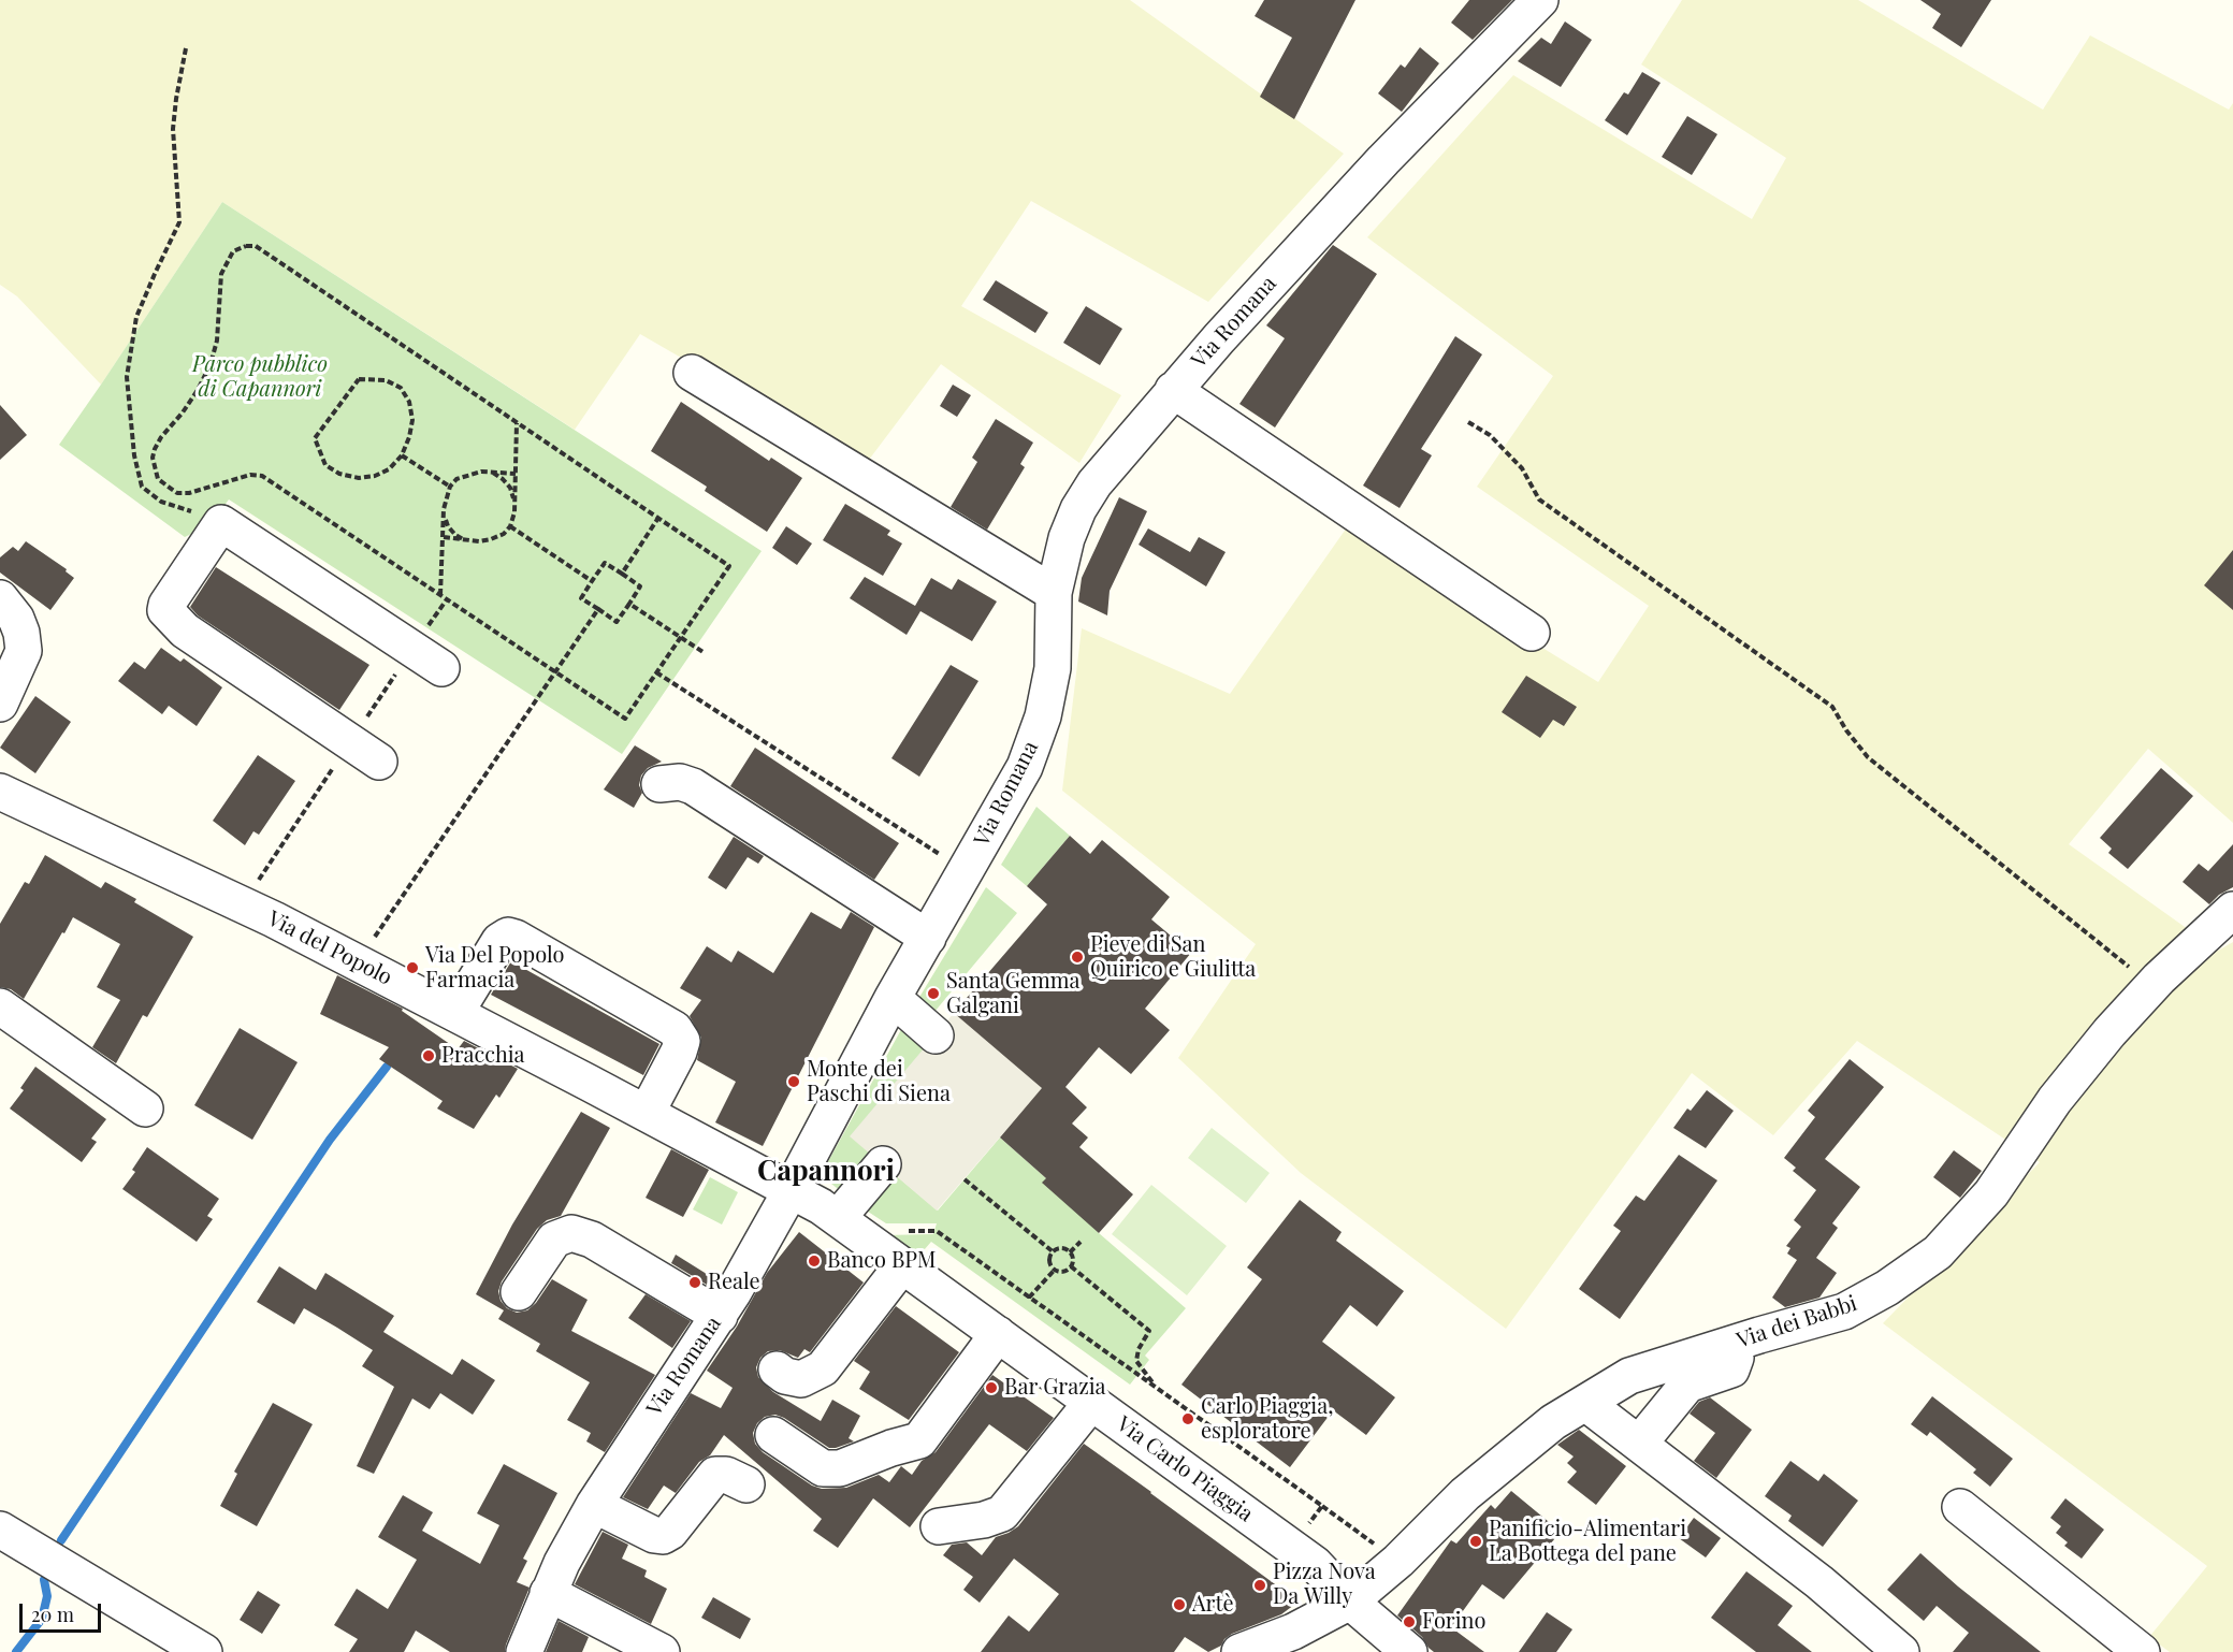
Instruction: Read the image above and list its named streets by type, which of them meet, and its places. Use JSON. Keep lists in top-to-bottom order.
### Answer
{
  "streets": {
    "street": [
      "Via Romana",
      "Via del Popolo",
      "Via dei Babbi",
      "Via Carlo Piaggia"
    ]
  },
  "crossings": [
    ["Via Romana", "Via del Popolo"],
    ["Via Romana", "Via Carlo Piaggia"],
    ["Via del Popolo", "Via Carlo Piaggia"],
    ["Via dei Babbi", "Via Carlo Piaggia"]
  ],
  "districts": ["Capannori"],
  "parks": ["Parco pubblico di Capannori"],
  "places": [
    "Pieve di San Quirico e Giulitta",
    "Via Del Popolo Farmacia",
    "Santa Gemma Galgani",
    "Pracchia",
    "Monte dei Paschi di Siena",
    "Banco BPM",
    "Reale",
    "Bar Grazia",
    "Carlo Piaggia, esploratore",
    "Panificio-Alimentari La Bottega del pane",
    "Pizza Nova Da Willy",
    "Artè",
    "Forino"
  ],
  "scale_bar": "20 m"
}
